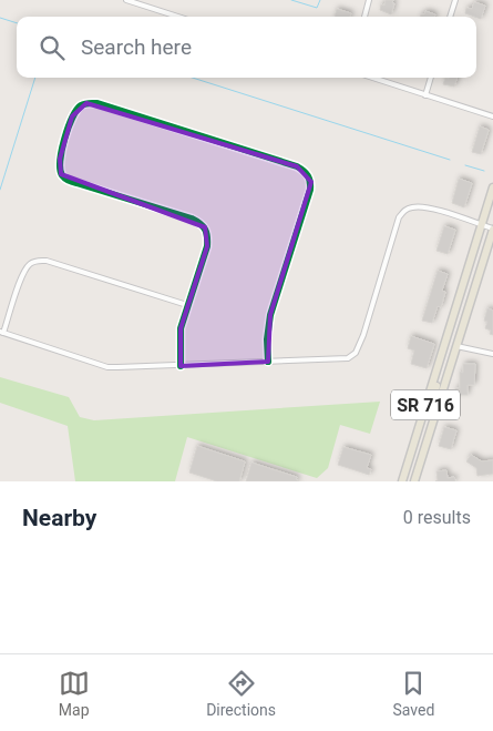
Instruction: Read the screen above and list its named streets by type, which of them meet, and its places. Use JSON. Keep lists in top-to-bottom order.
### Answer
{
  "streets": {
    "main road": ["SR 716"]
  },
  "page": {
    "search": "Search here",
    "heading": ["Nearby", "0 results"],
    "nav": ["Map", "Directions", "Saved"]
  }
}
